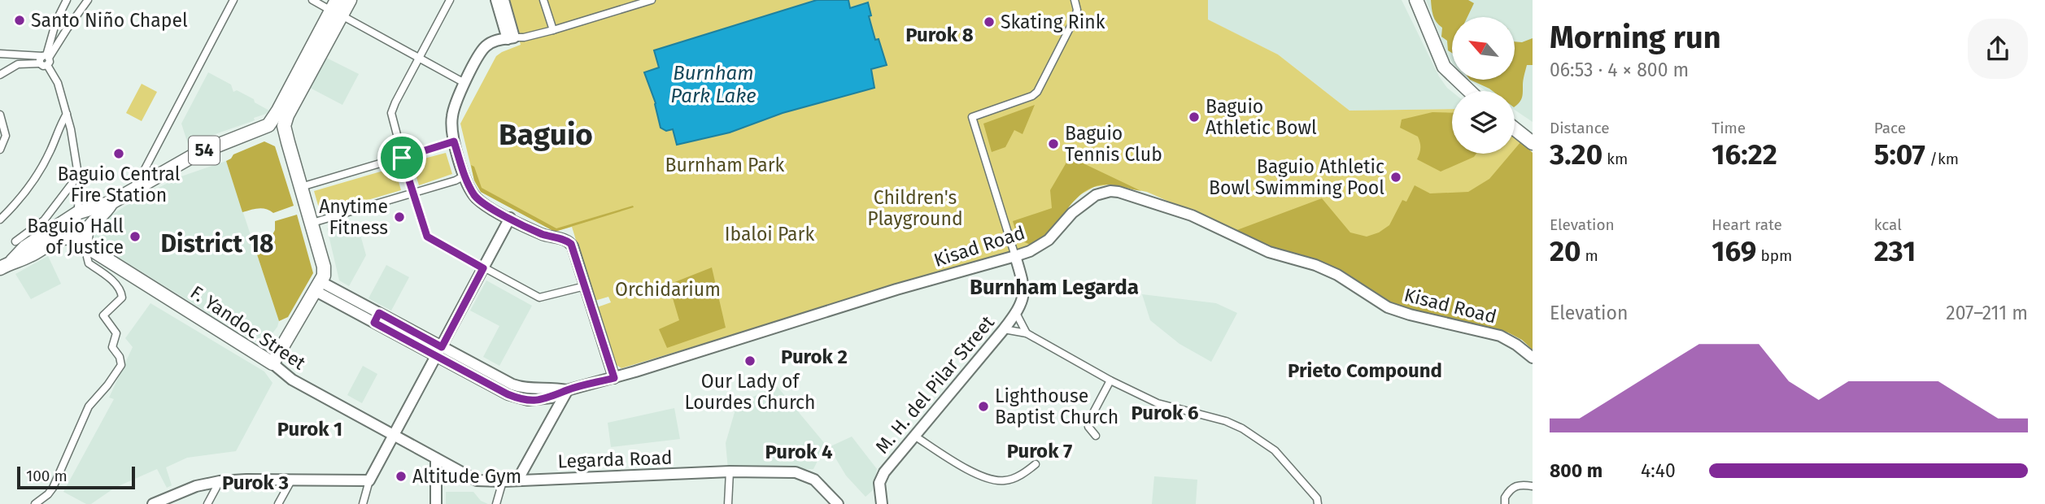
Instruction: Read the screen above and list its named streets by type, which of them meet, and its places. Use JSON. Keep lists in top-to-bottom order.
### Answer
{
  "streets": {
    "highway": ["54", "F. Yandoc Street"],
    "main road": ["Kisad Road", "M. H. del Pilar Street", "Legarda Road"]
  },
  "crossings": [
    ["Kisad Road", "M. H. del Pilar Street"],
    ["F. Yandoc Street", "Legarda Road"]
  ],
  "districts": [
    "Purok 8",
    "Baguio",
    "District 18",
    "Burnham Legarda",
    "Purok 2",
    "Prieto Compound",
    "Purok 6",
    "Purok 1",
    "Purok 7",
    "Purok 4",
    "Purok 3"
  ],
  "water": ["Burnham Park Lake"],
  "parks": [
    "Burnham Park",
    "Children's Playground",
    "Ibaloi Park",
    "Orchidarium"
  ],
  "places": [
    "Santo Niño Chapel",
    "Skating Rink",
    "Baguio Athletic Bowl",
    "Baguio Tennis Club",
    "Baguio Central Fire Station",
    "Baguio Athletic Bowl Swimming Pool",
    "Anytime Fitness",
    "Baguio Hall of Justice",
    "Our Lady of Lourdes Church",
    "Lighthouse Baptist Church",
    "Altitude Gym"
  ],
  "scale_bar": "100 m",
  "north": "top left",
  "page": {
    "heading": ["Morning run", "06:53 · 4 × 800 m"],
    "stats": [
      ["Distance", "3.20 km"],
      ["Time", "16:22"],
      ["Pace", "5:07 /km"],
      ["Elevation", "20 m"],
      ["Heart rate", "169 bpm"],
      ["kcal", "231"]
    ],
    "chart": ["Elevation", "207–211 m"],
    "list": [
      {
        "name": "800 m",
        "note": "4:40"
      }
    ],
    "scale": "100 m"
  }
}
